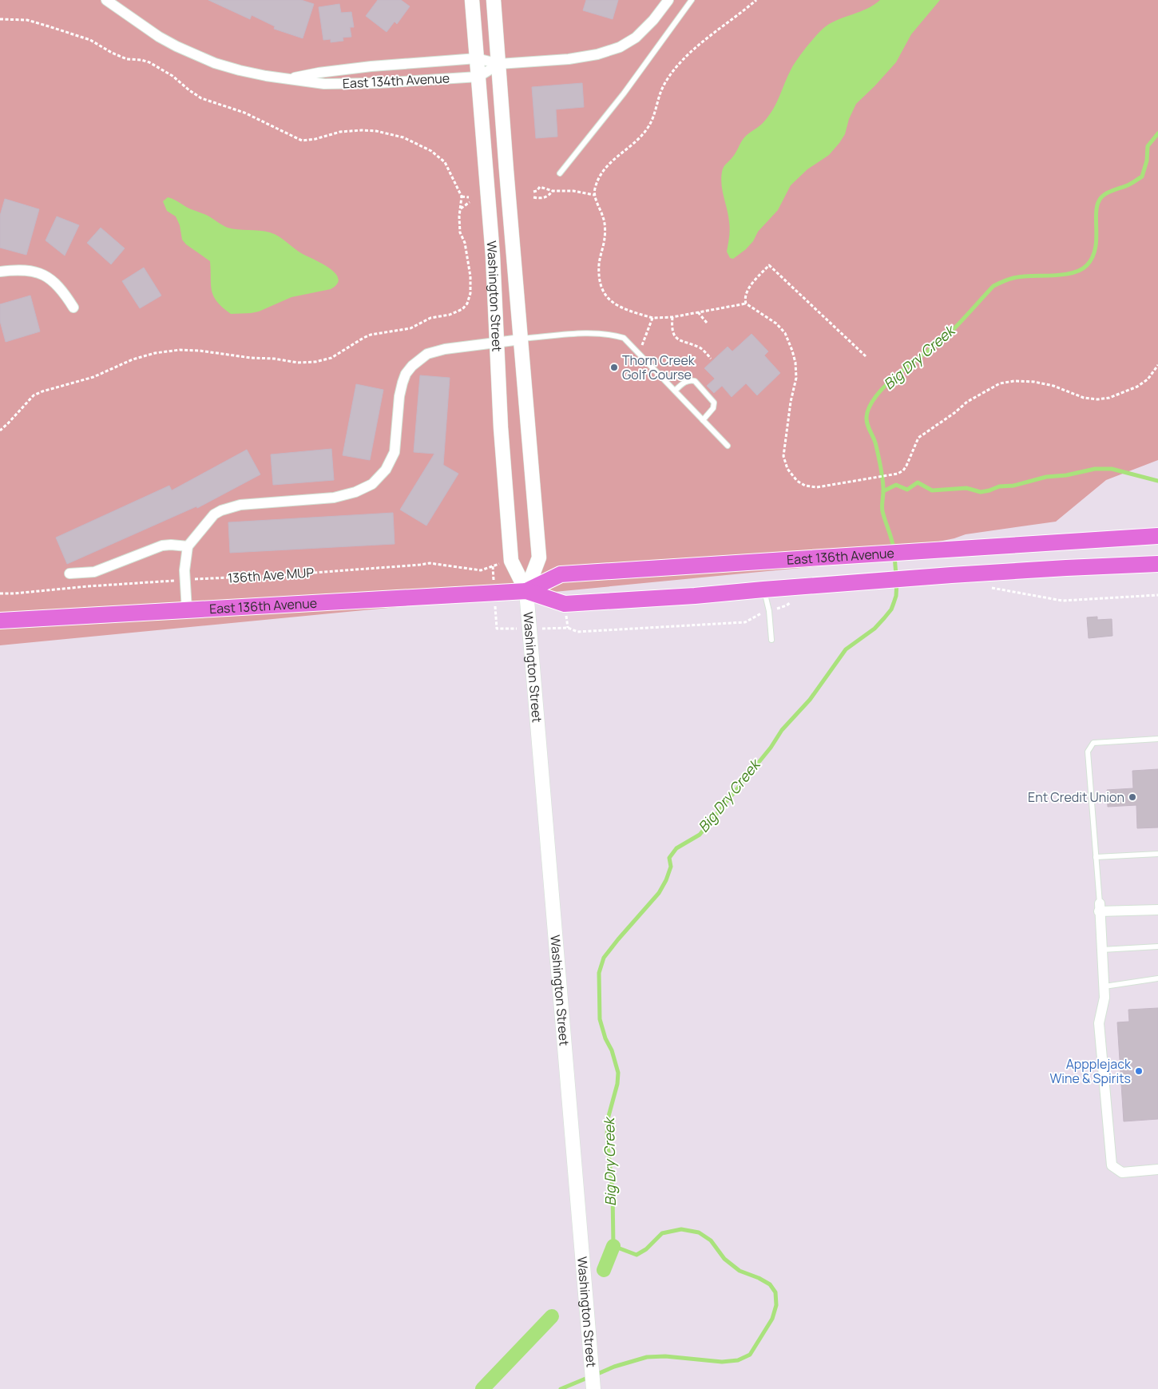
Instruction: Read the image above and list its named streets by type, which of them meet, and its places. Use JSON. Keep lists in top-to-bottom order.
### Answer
{
  "streets": {
    "main road": ["Washington Street", "East 136th Avenue"],
    "street": ["East 134th Avenue"],
    "path": ["136th Ave MUP"]
  },
  "crossings": [
    ["East 134th Avenue", "Washington Street"],
    ["Washington Street", "East 136th Avenue"],
    ["Washington Street", "136th Ave MUP"]
  ],
  "water": ["Big Dry Creek"],
  "places": ["Thorn Creek Golf Course", "Ent Credit Union", "Appplejack Wine & Spirits"]
}
